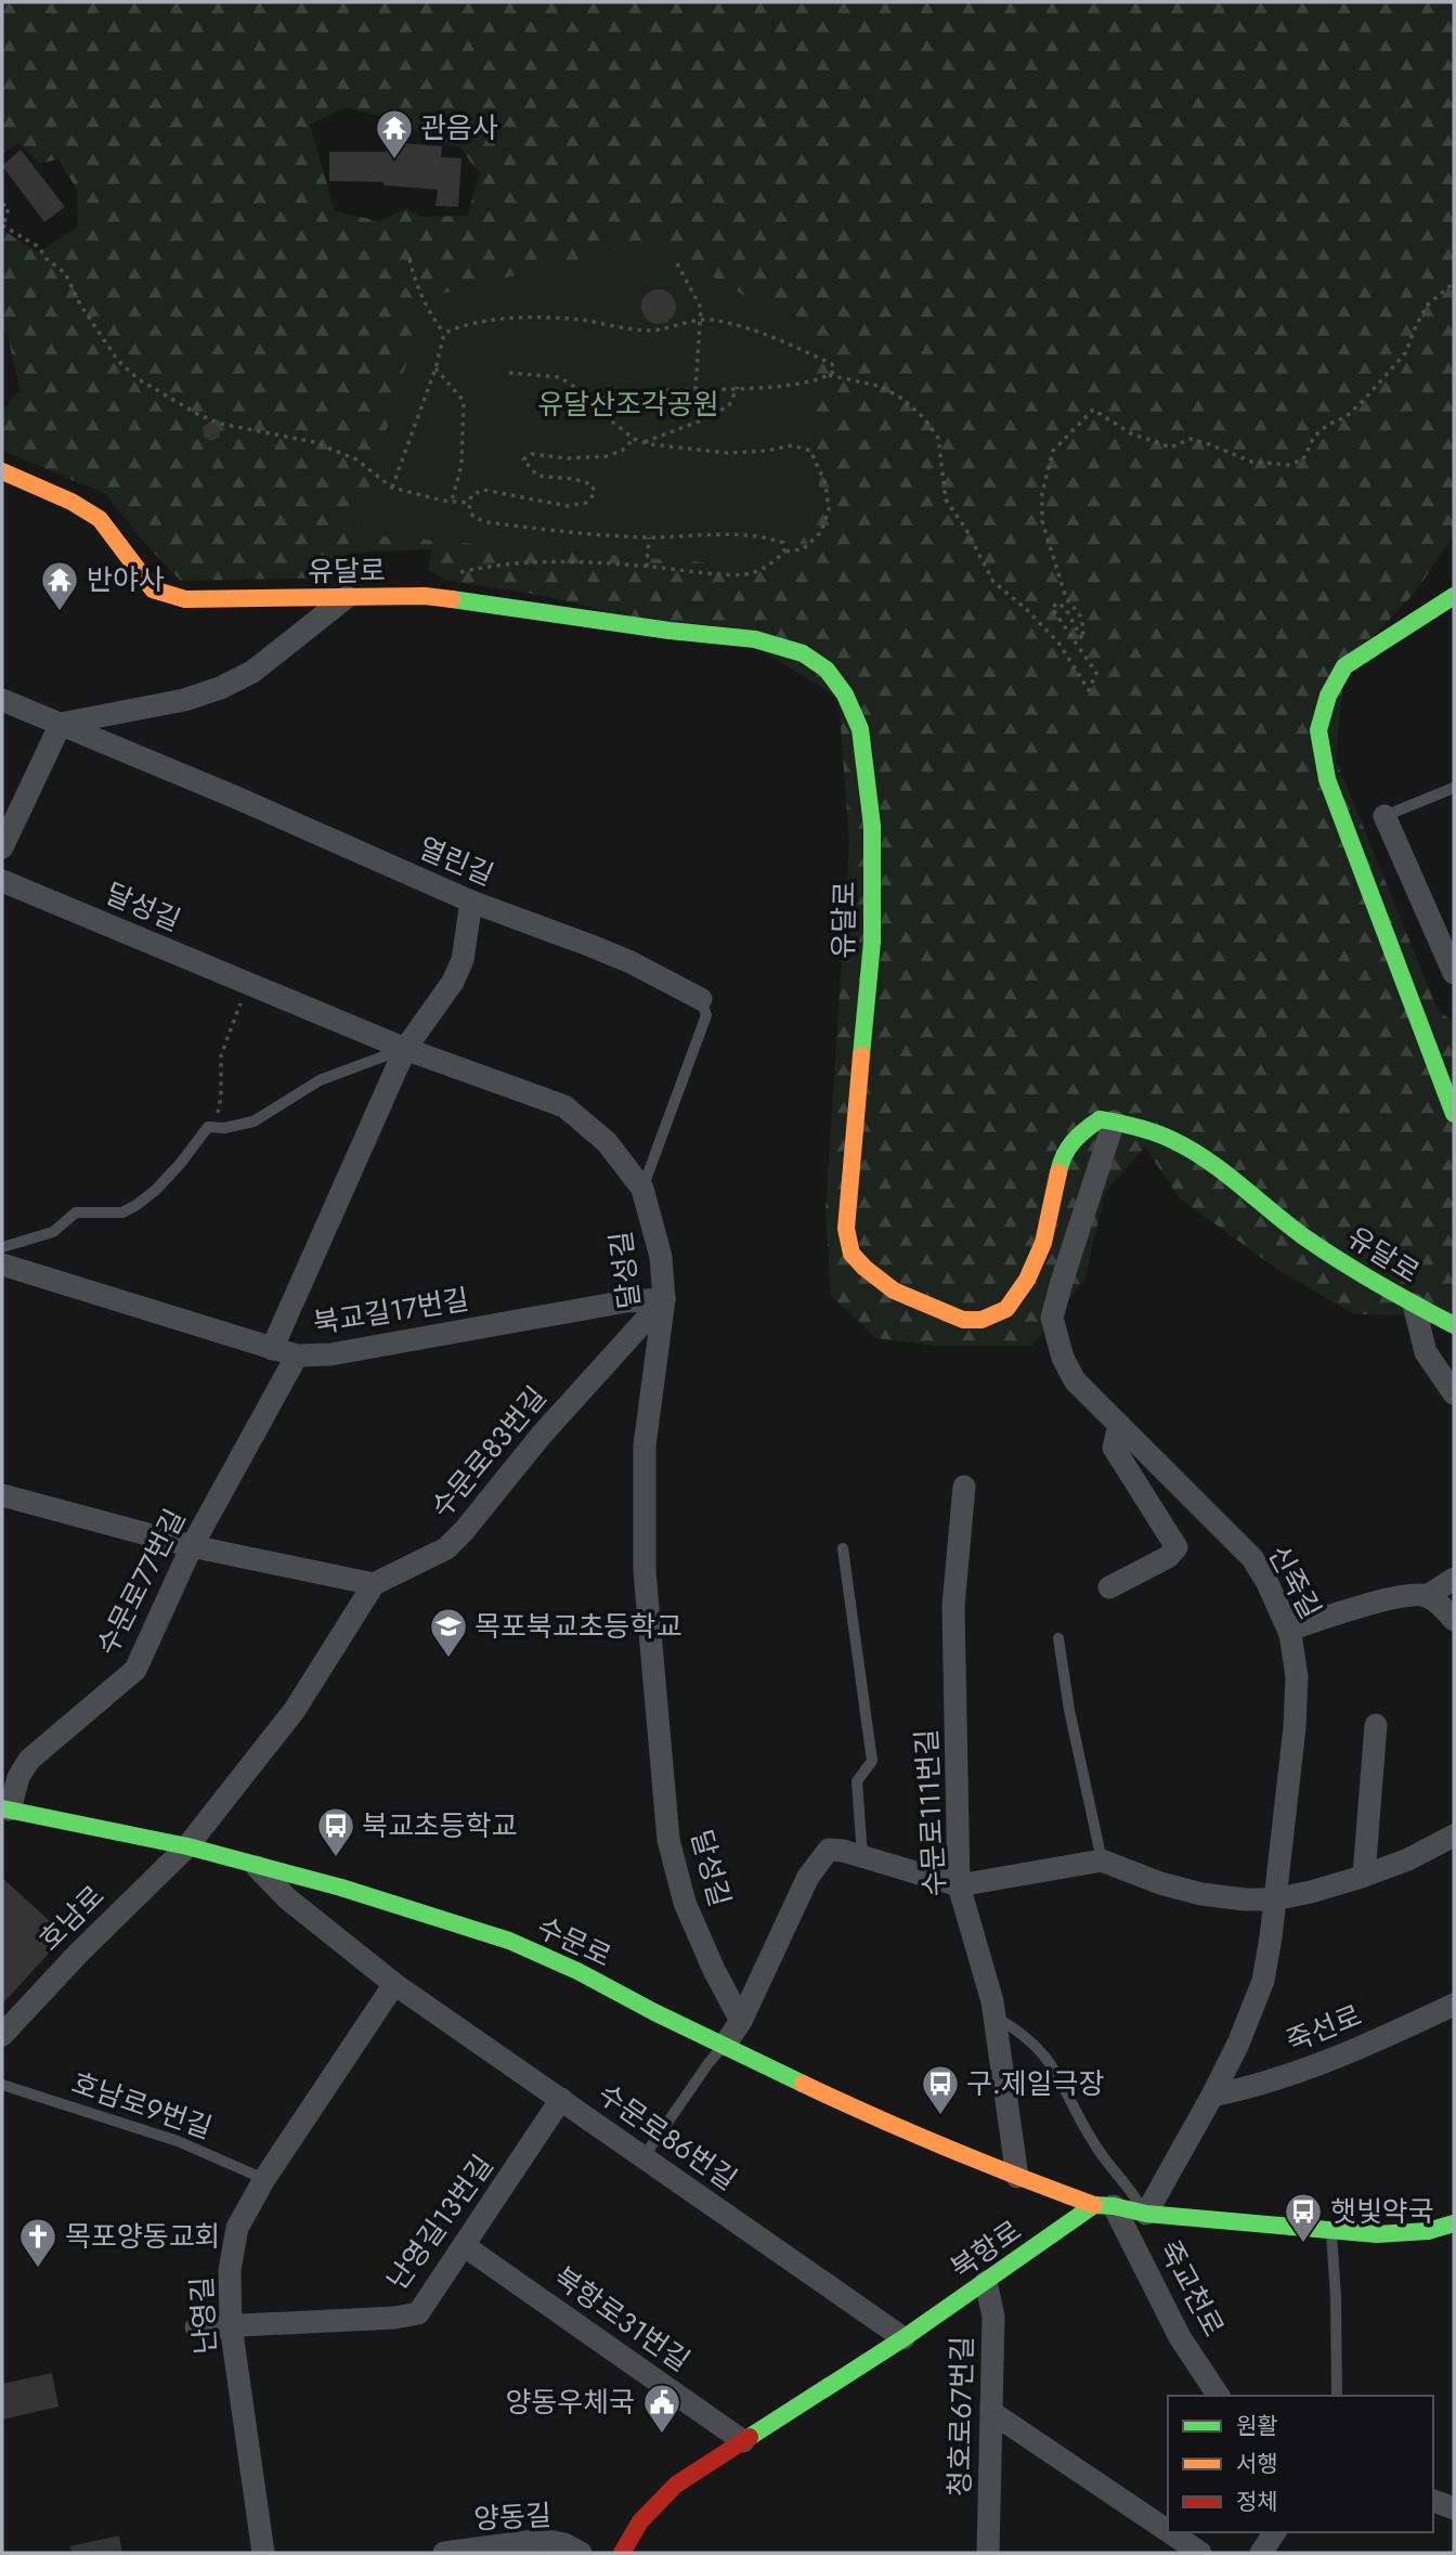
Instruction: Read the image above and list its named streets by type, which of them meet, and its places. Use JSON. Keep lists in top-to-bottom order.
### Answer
{
  "streets": {
    "street": [
      "유달로",
      "열린길",
      "달성길",
      "북교길17번길",
      "수문로83번길",
      "수문로77번길",
      "신죽길",
      "수문로111번길",
      "호남로",
      "수문로",
      "죽선로",
      "수문로86번길",
      "난영길13번길",
      "북항로",
      "죽교천로",
      "난영길",
      "북항로31번길",
      "청호로67번길",
      "양동길"
    ],
    "lane": ["호남로9번길"]
  },
  "crossings": [
    ["유달로", "신죽길"],
    ["열린길", "달성길"],
    ["달성길", "북교길17번길"],
    ["달성길", "수문로83번길"],
    ["북교길17번길", "수문로83번길"],
    ["북교길17번길", "수문로77번길"],
    ["수문로77번길", "수문로"],
    ["신죽길", "죽선로"],
    ["수문로111번길", "수문로"],
    ["호남로", "수문로"],
    ["수문로", "수문로86번길"],
    ["수문로", "북항로"],
    ["수문로", "죽교천로"],
    ["호남로9번길", "난영길"],
    ["수문로86번길", "난영길13번길"],
    ["수문로86번길", "북항로"],
    ["수문로86번길", "난영길"],
    ["난영길13번길", "난영길"],
    ["난영길13번길", "북항로31번길"],
    ["북항로", "죽교천로"],
    ["북항로", "북항로31번길"],
    ["북항로", "청호로67번길"]
  ],
  "parks": ["유달산조각공원"],
  "places": {
    "temple": ["관음사", "반야사"],
    "school or university": ["목포북교초등학교"],
    "bus stop": ["북교초등학교", "구.제일극장", "햇빛약국"],
    "church": ["목포양동교회"],
    "public building": ["양동우체국"]
  },
  "legend": ["원활", "서행", "정체"]
}
